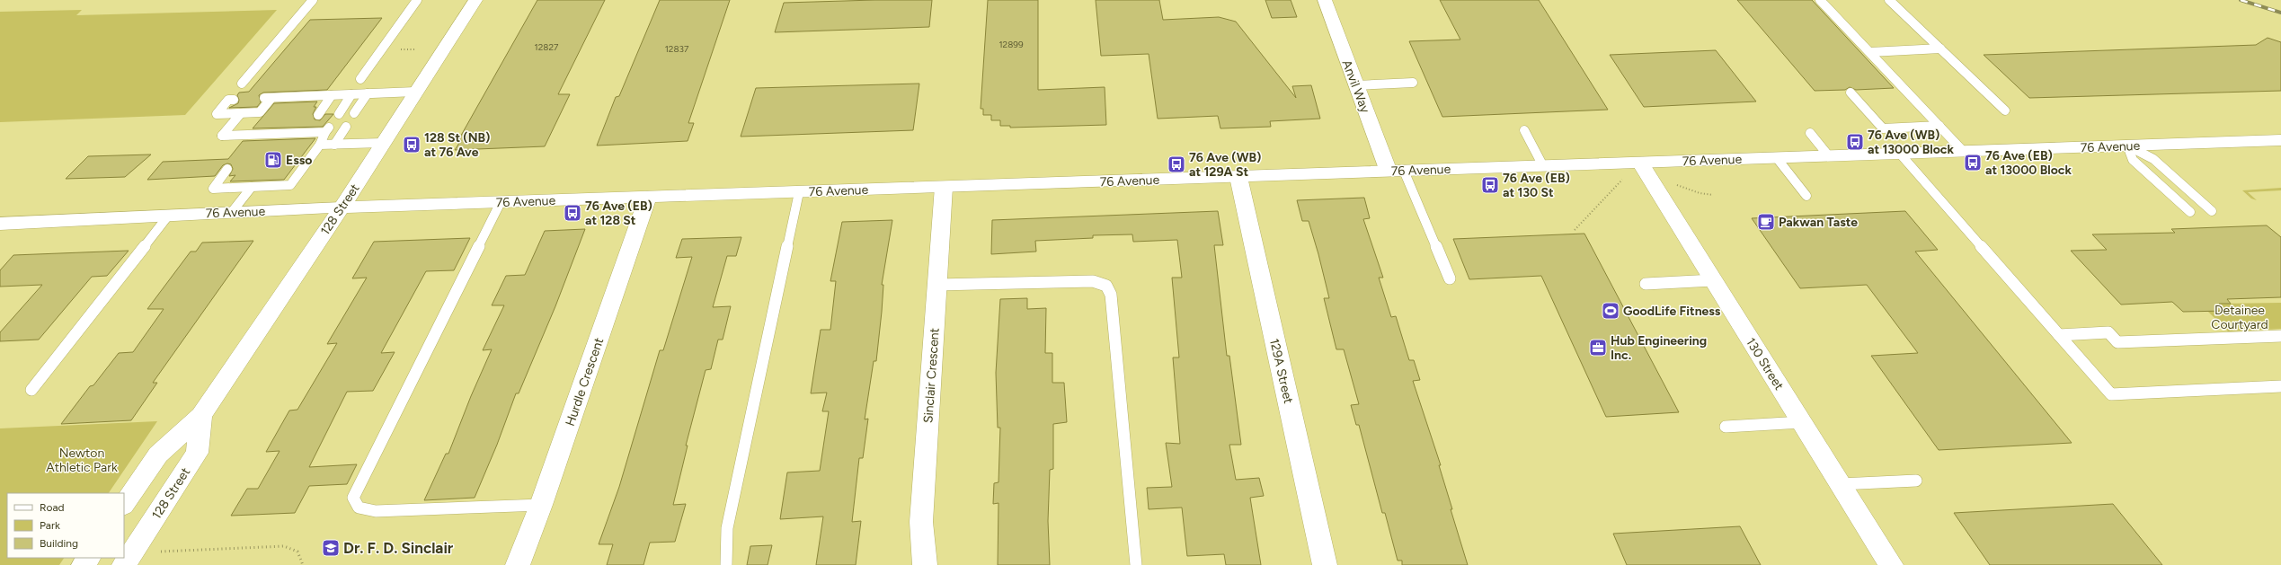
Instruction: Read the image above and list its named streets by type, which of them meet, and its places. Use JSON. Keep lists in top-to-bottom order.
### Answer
{
  "streets": {
    "main road": [
      "Anvil Way",
      "76 Avenue",
      "128 Street",
      "130 Street",
      "129A Street",
      "Sinclair Crescent",
      "Hurdle Crescent"
    ]
  },
  "crossings": [
    ["Anvil Way", "76 Avenue"],
    ["76 Avenue", "128 Street"],
    ["76 Avenue", "130 Street"],
    ["76 Avenue", "129A Street"],
    ["76 Avenue", "Sinclair Crescent"],
    ["76 Avenue", "Hurdle Crescent"]
  ],
  "parks": ["Detainee Courtyard", "Newton Athletic Park"],
  "places": {
    "bus stop": [
      "76 Ave (WB) at 13000 Block",
      "128 St (NB) at 76 Ave",
      "76 Ave (EB) at 13000 Block",
      "76 Ave (WB) at 129A St",
      "76 Ave (EB) at 130 St",
      "76 Ave (EB) at 128 St"
    ],
    "fuel station": ["Esso"],
    "cafe": ["Pakwan Taste"],
    "sports": ["GoodLife Fitness"],
    "office": ["Hub Engineering Inc."],
    "school or university": ["Dr. F. D. Sinclair"]
  },
  "house_numbers": ["12899", "12827", "12837"],
  "legend": ["Road", "Park", "Building"]
}
